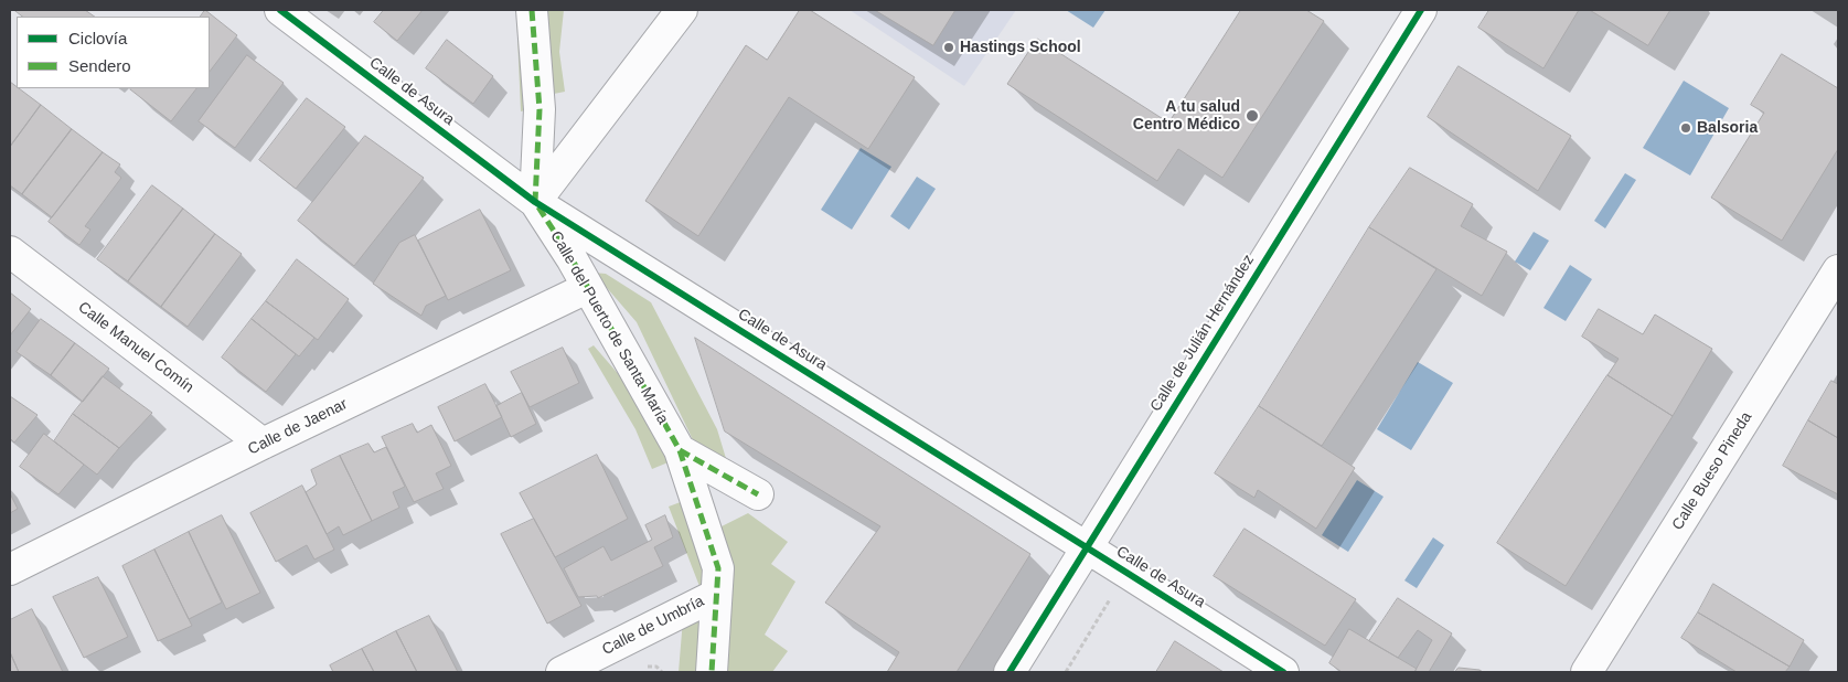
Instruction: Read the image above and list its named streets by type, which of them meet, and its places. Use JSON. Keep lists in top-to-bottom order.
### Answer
{
  "streets": {
    "street": [
      "Calle de Asura",
      "Calle del Puerto de Santa María",
      "Calle de Julián Hernández",
      "Calle Manuel Comín",
      "Calle de Jaenar",
      "Calle Bueso Pineda",
      "Calle de Umbría"
    ]
  },
  "crossings": [
    ["Calle de Asura", "Calle del Puerto de Santa María"],
    ["Calle de Asura", "Calle de Julián Hernández"],
    ["Calle del Puerto de Santa María", "Calle de Jaenar"],
    ["Calle del Puerto de Santa María", "Calle de Umbría"],
    ["Calle Manuel Comín", "Calle de Jaenar"]
  ],
  "places": ["Hastings School", "A tu salud Centro Médico", "Balsoria"],
  "legend": ["Ciclovía", "Sendero"]
}
